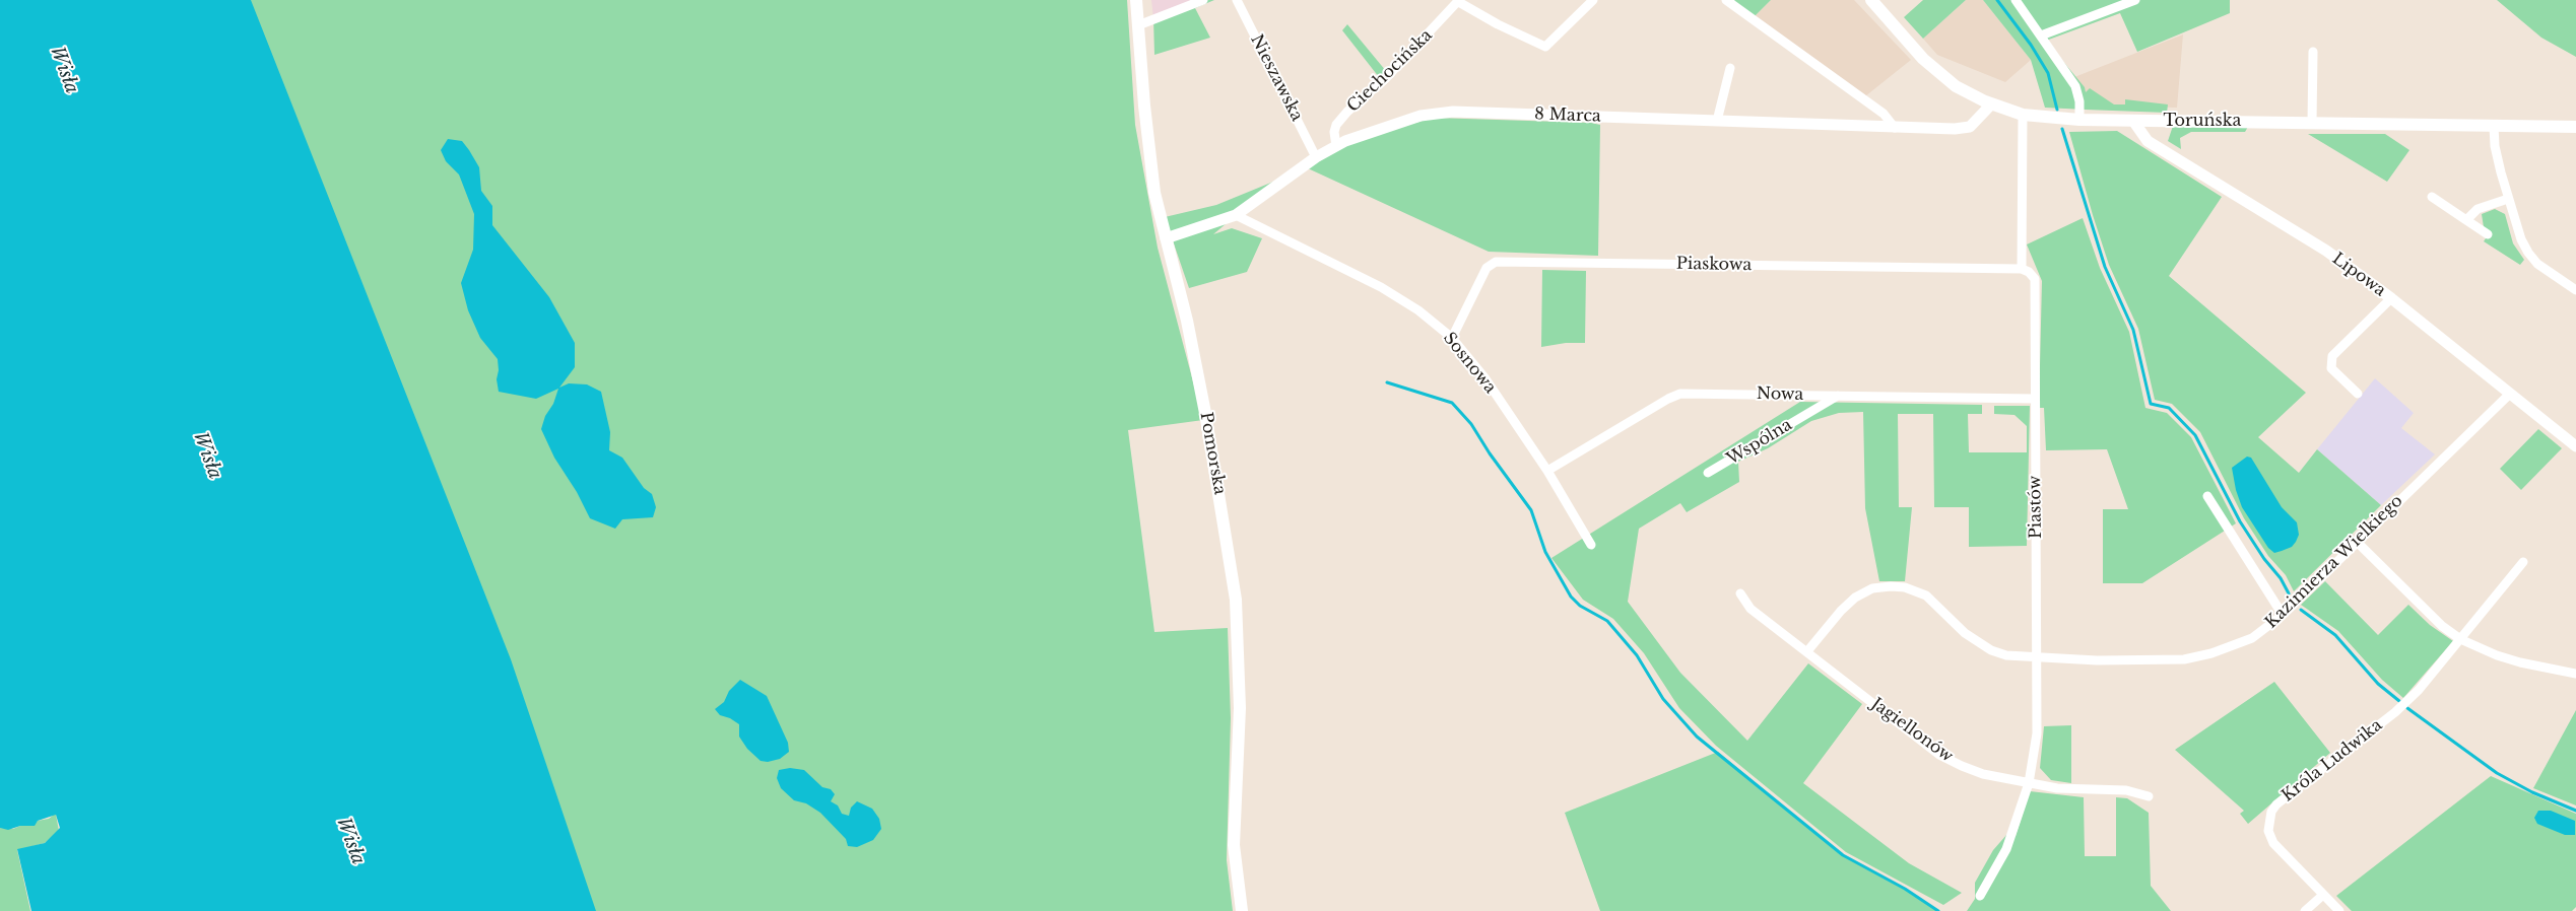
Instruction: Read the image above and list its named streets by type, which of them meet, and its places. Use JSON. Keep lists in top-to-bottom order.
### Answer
{
  "streets": {
    "main road": ["Toruńska", "Pomorska"],
    "street": [
      "Ciechocińska",
      "Nieszawska",
      "8 Marca",
      "Piaskowa",
      "Lipowa",
      "Sosnowa",
      "Nowa",
      "Wspólna",
      "Piastów",
      "Kazimierza Wielkiego",
      "Jagiellonów",
      "Króla Ludwika"
    ]
  },
  "crossings": [
    ["Ciechocińska", "8 Marca"],
    ["Nieszawska", "8 Marca"],
    ["8 Marca", "Toruńska"],
    ["8 Marca", "Sosnowa"],
    ["8 Marca", "Pomorska"],
    ["Toruńska", "Lipowa"],
    ["Piaskowa", "Sosnowa"],
    ["Piaskowa", "Piastów"],
    ["Lipowa", "Kazimierza Wielkiego"],
    ["Sosnowa", "Nowa"],
    ["Nowa", "Wspólna"],
    ["Nowa", "Piastów"],
    ["Piastów", "Kazimierza Wielkiego"],
    ["Piastów", "Jagiellonów"],
    ["Kazimierza Wielkiego", "Jagiellonów"]
  ],
  "water": ["Wisła"]
}
